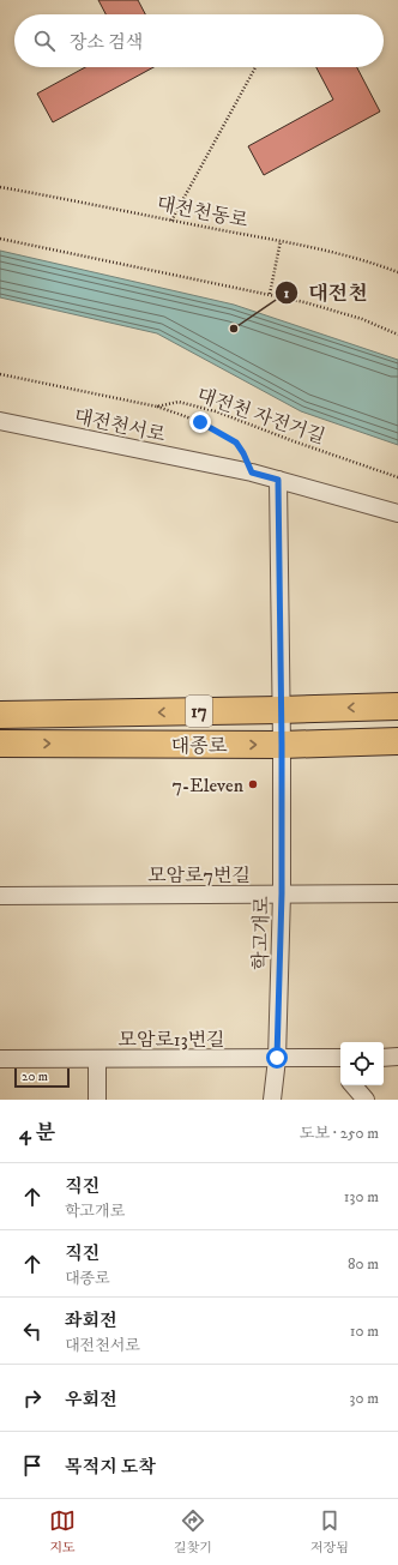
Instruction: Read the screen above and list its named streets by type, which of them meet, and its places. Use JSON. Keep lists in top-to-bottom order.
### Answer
{
  "streets": {
    "main road": ["17", "대종로"],
    "street": [
      "대전천서로",
      "모암로7번길",
      "학고개로",
      "모암로13번길"
    ],
    "path": ["대전천동로", "대전천 자전거길"]
  },
  "crossings": [
    ["대종로", "학고개로"],
    ["모암로7번길", "학고개로"],
    ["학고개로", "모암로13번길"]
  ],
  "places": ["대전천", "7-Eleven"],
  "scale_bar": "20 m",
  "page": {
    "search": "장소 검색",
    "scale": "20 m",
    "heading": ["4 분", "도보 · 250 m"],
    "list": [
      ["직진", "학고개로", "130 m"],
      ["직진", "대종로", "80 m"],
      ["좌회전", "대전천서로", "10 m"],
      ["우회전", "30 m"],
      "목적지 도착"
    ],
    "nav": ["지도", "길찾기", "저장됨"]
  }
}
